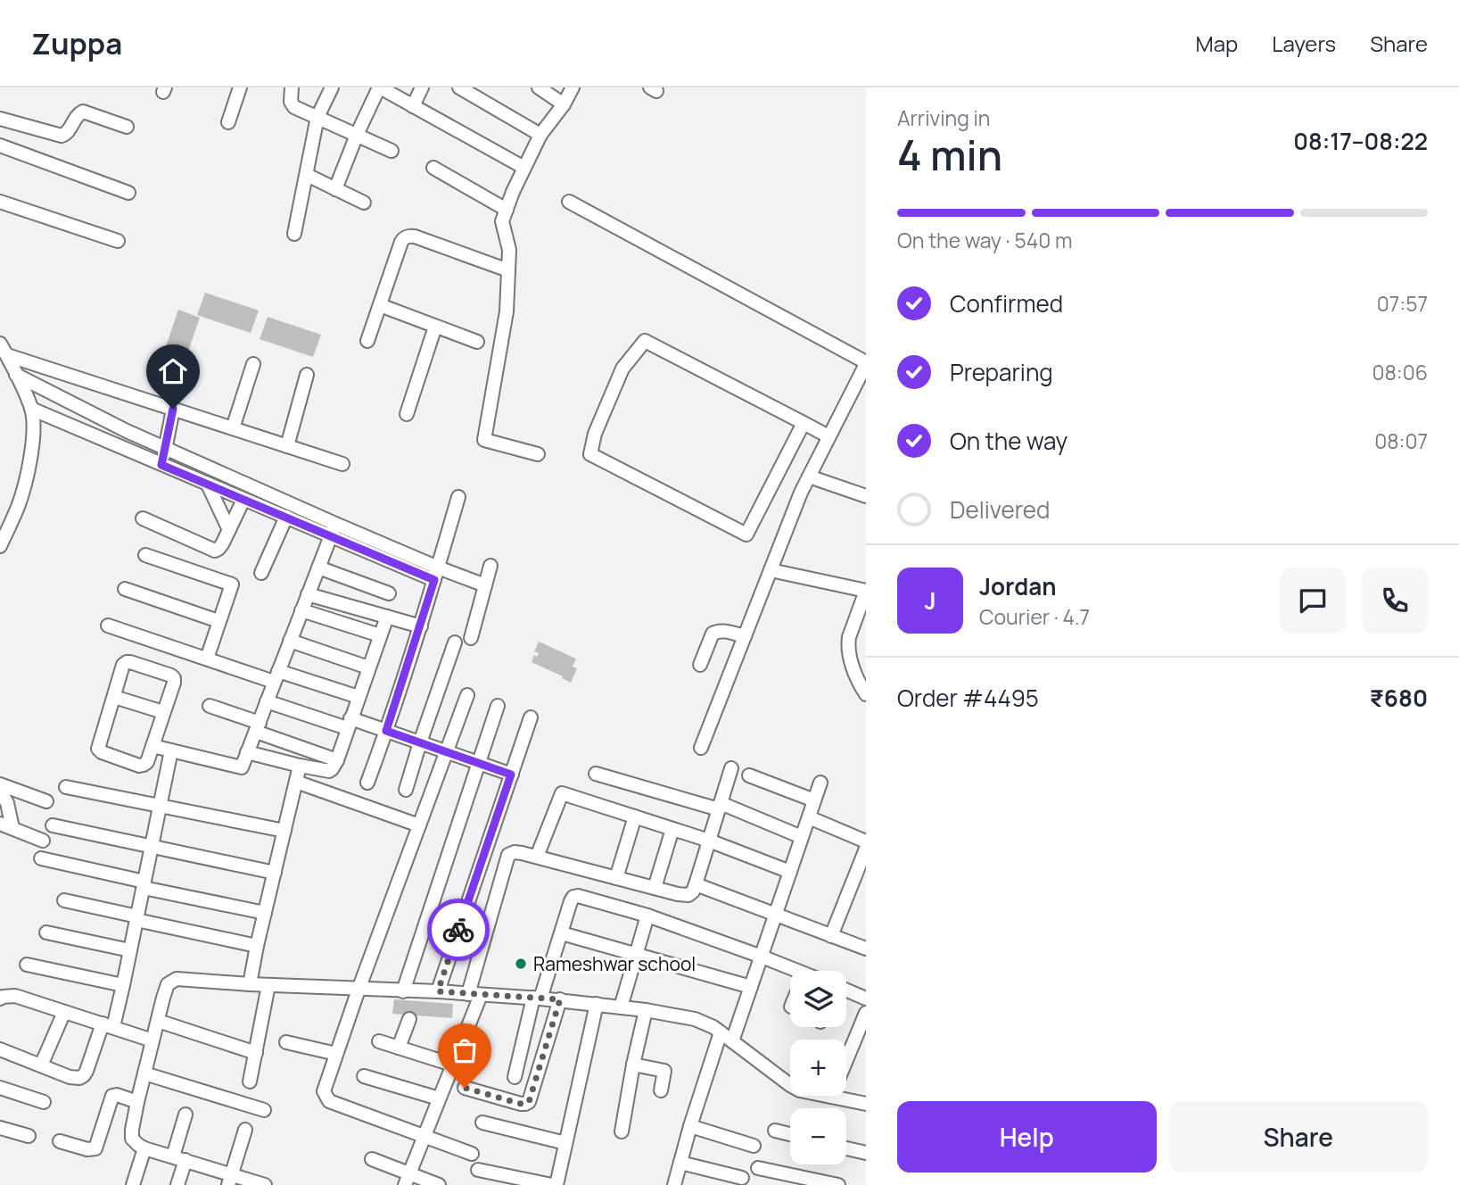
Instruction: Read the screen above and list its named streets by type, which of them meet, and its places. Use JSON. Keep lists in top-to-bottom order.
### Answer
{
  "places": ["Rameshwar school"],
  "page": {
    "header": "Zuppa",
    "nav": ["Map", "Layers", "Share"],
    "heading": ["4 min", "Arriving in", "08:17–08:22"],
    "panel": [
      "Jordan",
      "Courier · 4.7",
      "Order #4495",
      "₹680"
    ],
    "bar": "On the way · 540 m",
    "list": [
      ["Confirmed", "07:57"],
      ["Preparing", "08:06"],
      ["On the way", "08:07"],
      "Delivered"
    ],
    "round": "J",
    "map_buttons": ["+", "−"],
    "buttons": ["Help", "Share"]
  }
}
